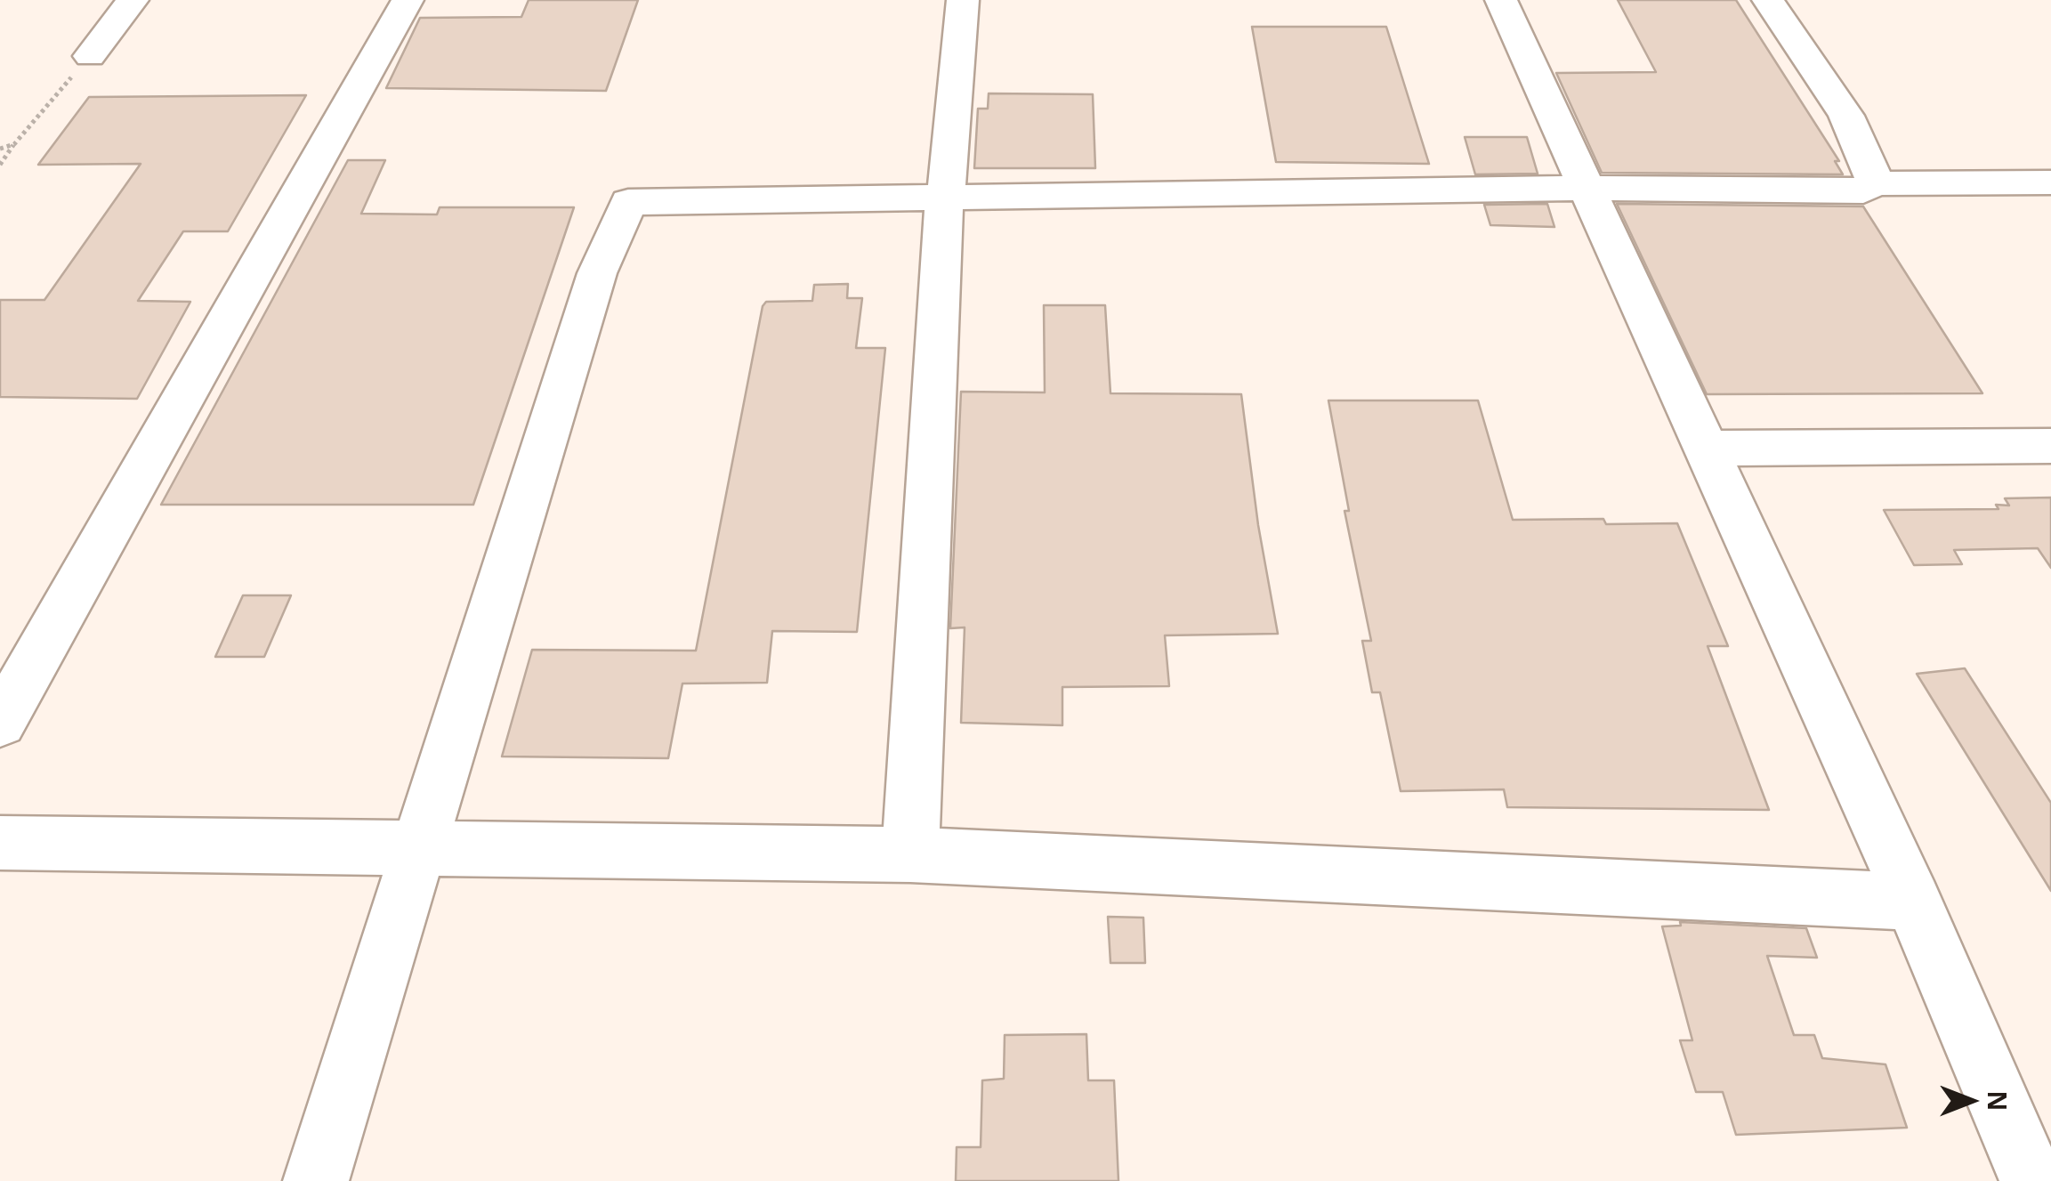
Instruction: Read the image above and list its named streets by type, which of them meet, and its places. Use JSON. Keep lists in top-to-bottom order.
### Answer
{
  "north": "right"
}
